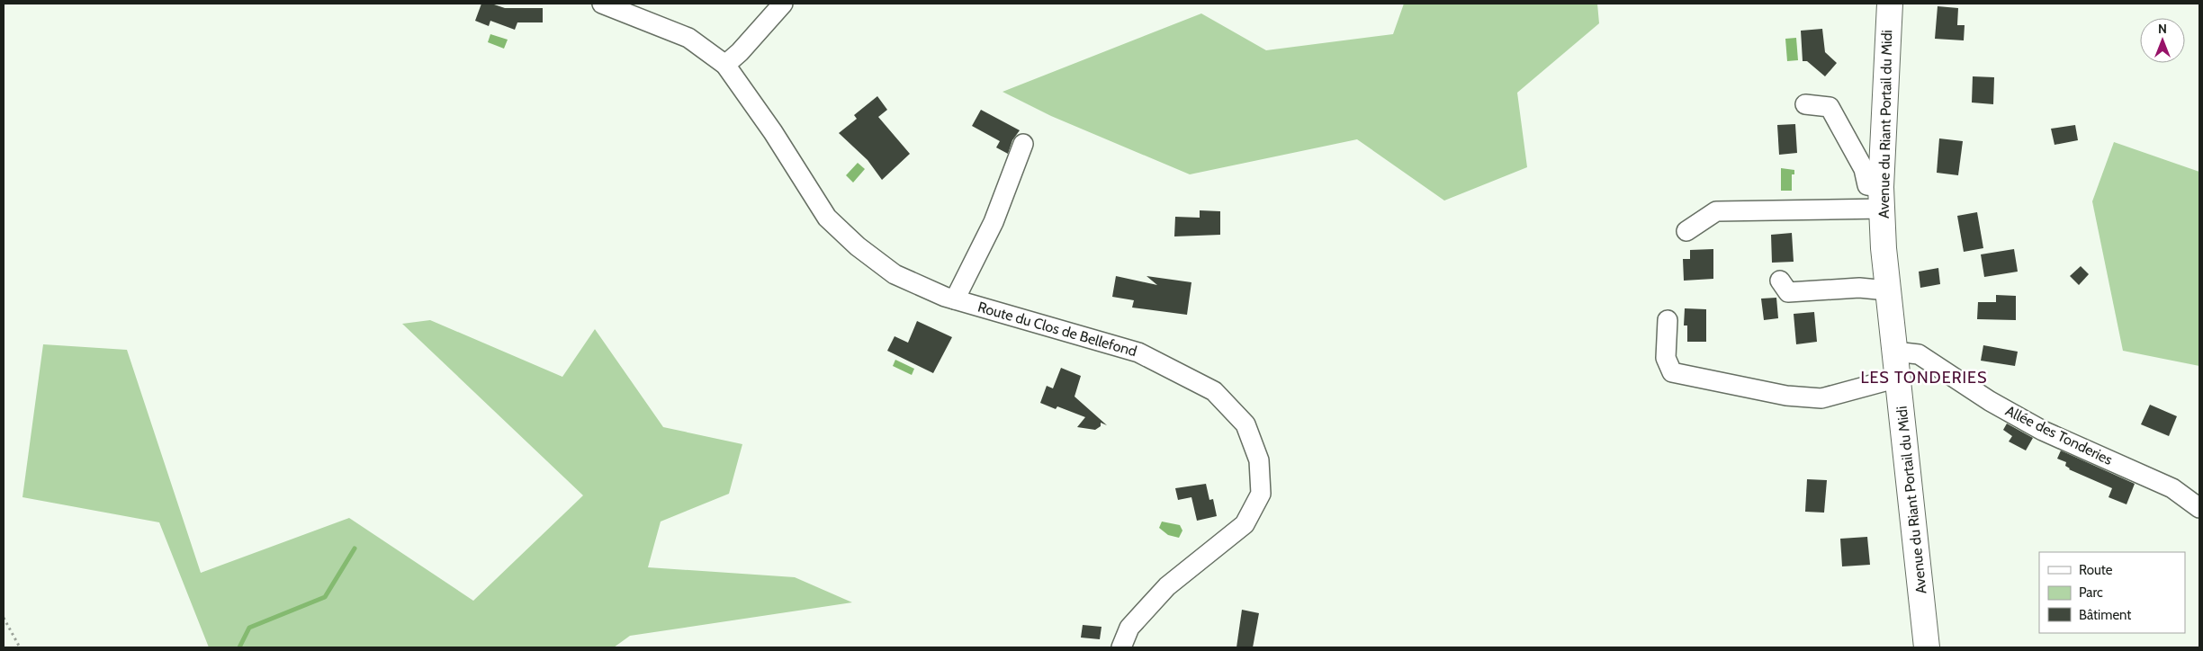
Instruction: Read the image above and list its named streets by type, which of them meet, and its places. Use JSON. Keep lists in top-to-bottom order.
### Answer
{
  "streets": {
    "main road": ["Avenue du Riant Portail du Midi"],
    "street": ["Route du Clos de Bellefond", "Allée des Tonderies"]
  },
  "crossings": [
    ["Avenue du Riant Portail du Midi", "Allée des Tonderies"]
  ],
  "districts": ["LES TONDERIES"],
  "legend": ["Route", "Parc", "Bâtiment"],
  "north": "top"
}
